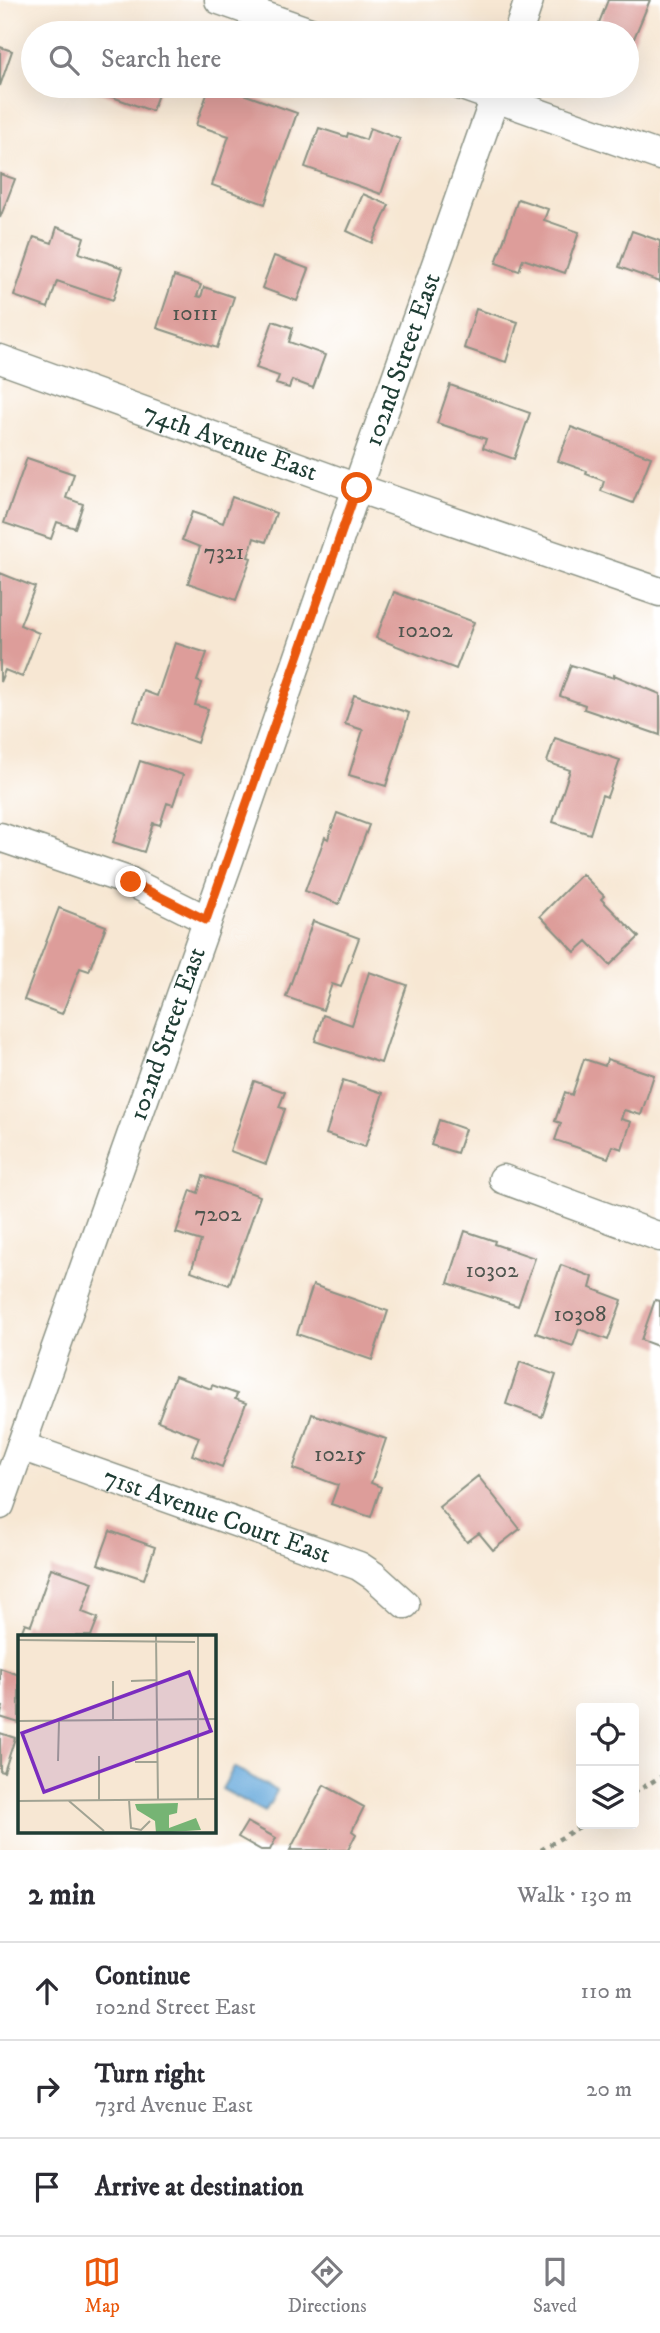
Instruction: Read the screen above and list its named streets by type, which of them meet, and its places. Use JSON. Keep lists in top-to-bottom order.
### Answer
{
  "streets": {
    "street": ["102nd Street East", "74th Avenue East", "71st Avenue Court East"]
  },
  "crossings": [
    ["102nd Street East", "74th Avenue East"],
    ["102nd Street East", "71st Avenue Court East"]
  ],
  "house_numbers": [
    "10111",
    "7321",
    "10202",
    "7202",
    "10302",
    "10308",
    "10215"
  ],
  "page": {
    "search": "Search here",
    "heading": ["2 min", "Walk · 130 m"],
    "list": [
      ["Continue", "102nd Street East", "110 m"],
      ["Turn right", "73rd Avenue East", "20 m"],
      "Arrive at destination"
    ],
    "nav": ["Map", "Directions", "Saved"]
  }
}
